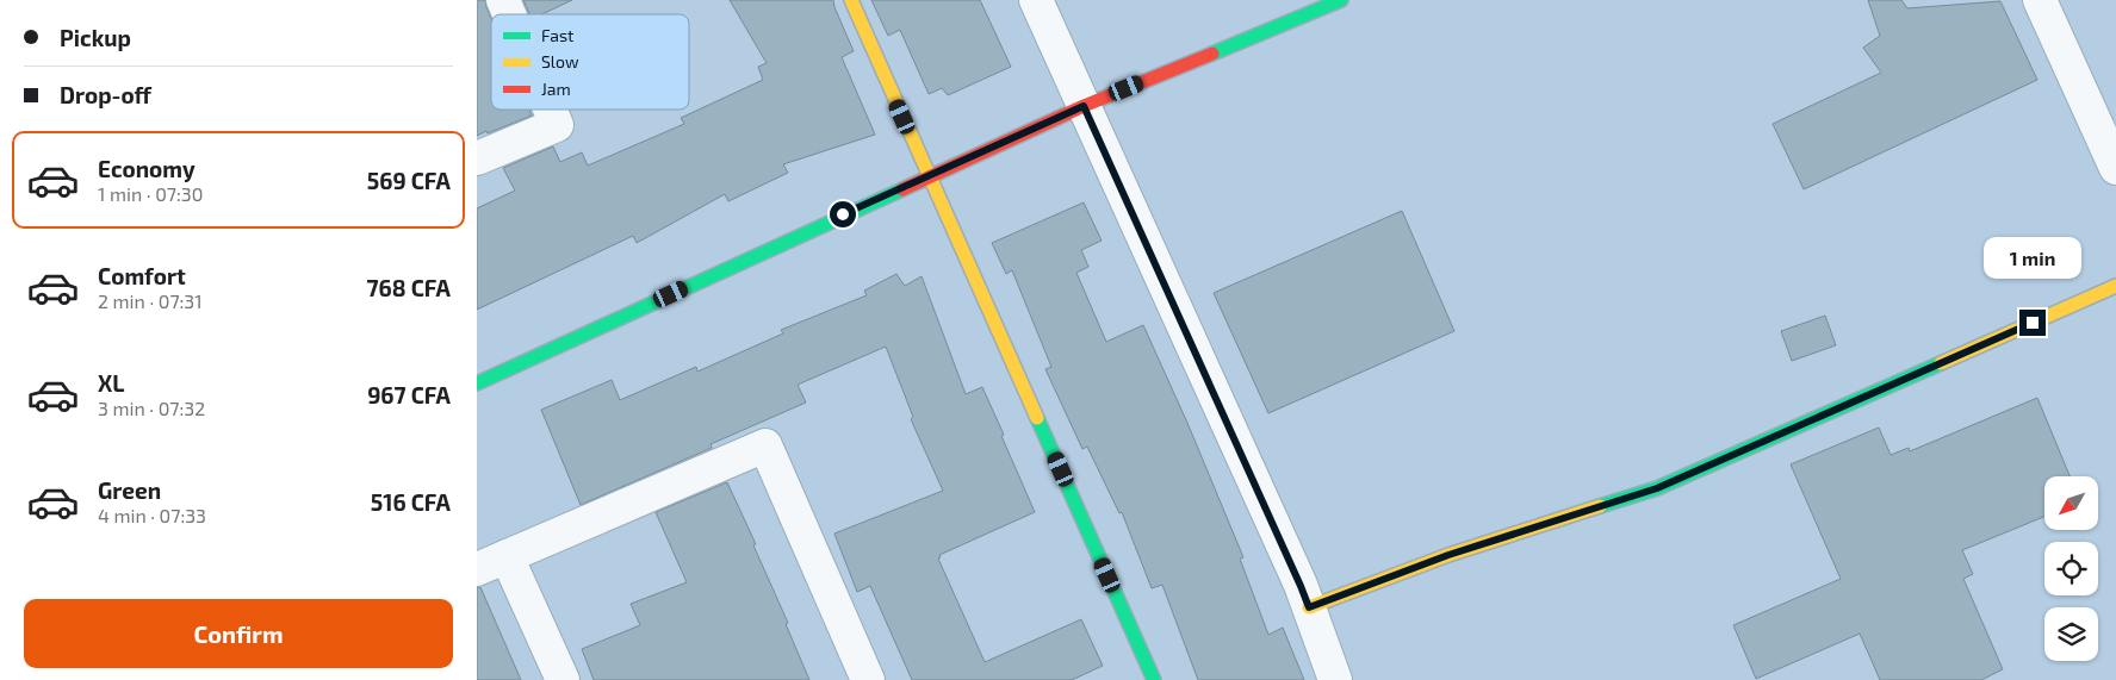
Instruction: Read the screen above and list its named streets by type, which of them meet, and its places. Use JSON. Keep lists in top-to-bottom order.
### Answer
{
  "legend": ["Fast", "Slow", "Jam"],
  "north": "bottom left",
  "page": {
    "banner": ["Pickup", "Drop-off"],
    "list": [
      {
        "name": "Economy",
        "note": "1 min · 07:30",
        "value": "569 CFA"
      },
      {
        "name": "Comfort",
        "note": "2 min · 07:31",
        "value": "768 CFA"
      },
      {
        "name": "XL",
        "note": "3 min · 07:32",
        "value": "967 CFA"
      },
      {
        "name": "Green",
        "note": "4 min · 07:33",
        "value": "516 CFA"
      }
    ],
    "bubble": "1 min",
    "buttons": "Confirm"
  }
}
